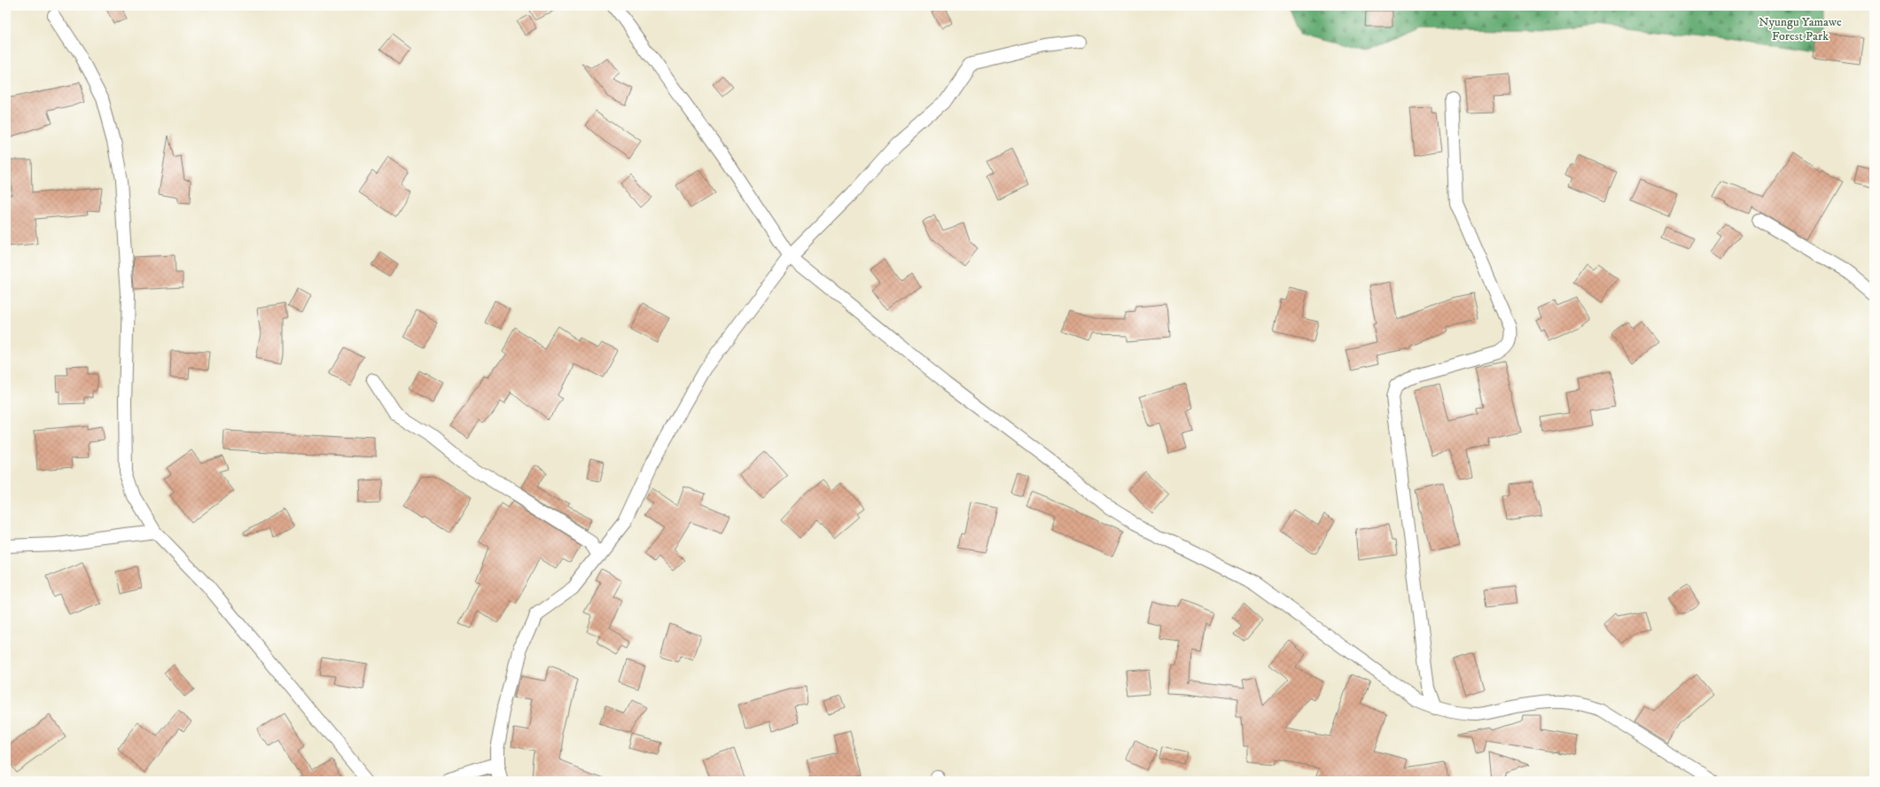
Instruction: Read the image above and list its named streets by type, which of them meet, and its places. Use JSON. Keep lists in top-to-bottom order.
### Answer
{
  "parks": ["Nyungu Yamawe Forest Park"]
}
